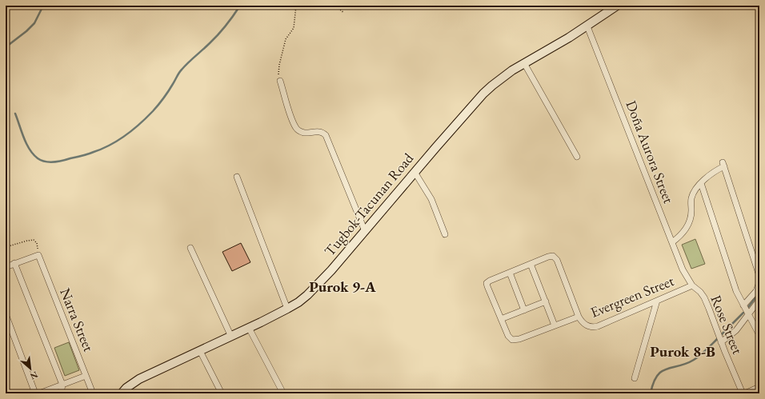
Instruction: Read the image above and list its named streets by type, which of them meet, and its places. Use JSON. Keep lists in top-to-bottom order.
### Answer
{
  "streets": {
    "street": [
      "Doña Aurora Street",
      "Tugbok-Tacunan Road",
      "Evergreen Street",
      "Narra Street",
      "Rose Street"
    ]
  },
  "crossings": [
    ["Doña Aurora Street", "Tugbok-Tacunan Road"],
    ["Doña Aurora Street", "Evergreen Street"],
    ["Doña Aurora Street", "Rose Street"],
    ["Evergreen Street", "Rose Street"]
  ],
  "districts": ["Purok 9-A", "Purok 8-B"],
  "north": "bottom right"
}
